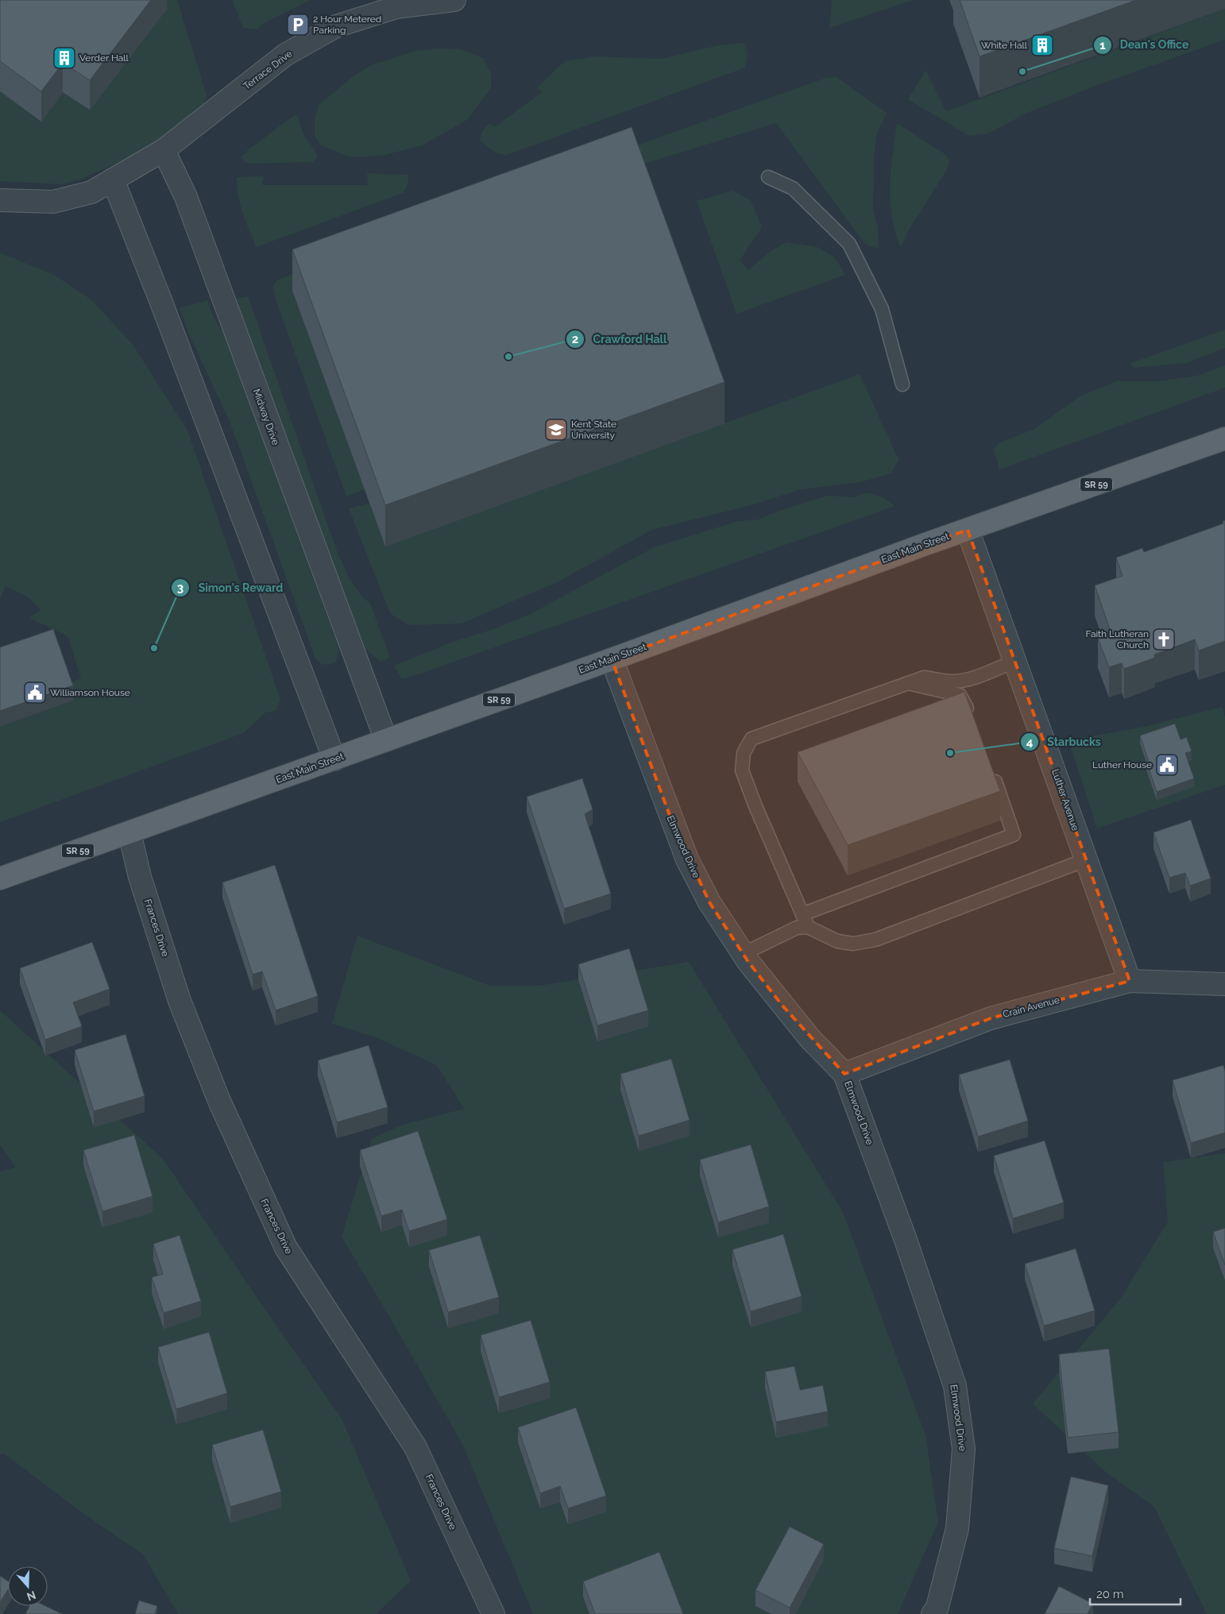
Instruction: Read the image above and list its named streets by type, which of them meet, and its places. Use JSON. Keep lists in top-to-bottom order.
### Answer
{
  "streets": {
    "main road": ["SR 59", "East Main Street"],
    "street": [
      "Terrace Drive",
      "Midway Drive",
      "Luther Avenue",
      "Elmwood Drive",
      "Frances Drive",
      "Crain Avenue"
    ]
  },
  "crossings": [
    ["Terrace Drive", "Midway Drive"],
    ["Midway Drive", "East Main Street"],
    ["East Main Street", "Luther Avenue"],
    ["East Main Street", "Elmwood Drive"],
    ["East Main Street", "Frances Drive"],
    ["Luther Avenue", "Crain Avenue"],
    ["Elmwood Drive", "Crain Avenue"]
  ],
  "places": {
    "parking": ["2 Hour Metered Parking"],
    "building": ["White Hall", "Verder Hall"],
    "other": [
      "Dean's Office",
      "Crawford Hall",
      "Simon's Reward",
      "Starbucks"
    ],
    "school or university": ["Kent State University"],
    "church": ["Faith Lutheran Church"],
    "public building": ["Williamson House", "Luther House"]
  },
  "scale_bar": "20 m",
  "north": "bottom"
}
